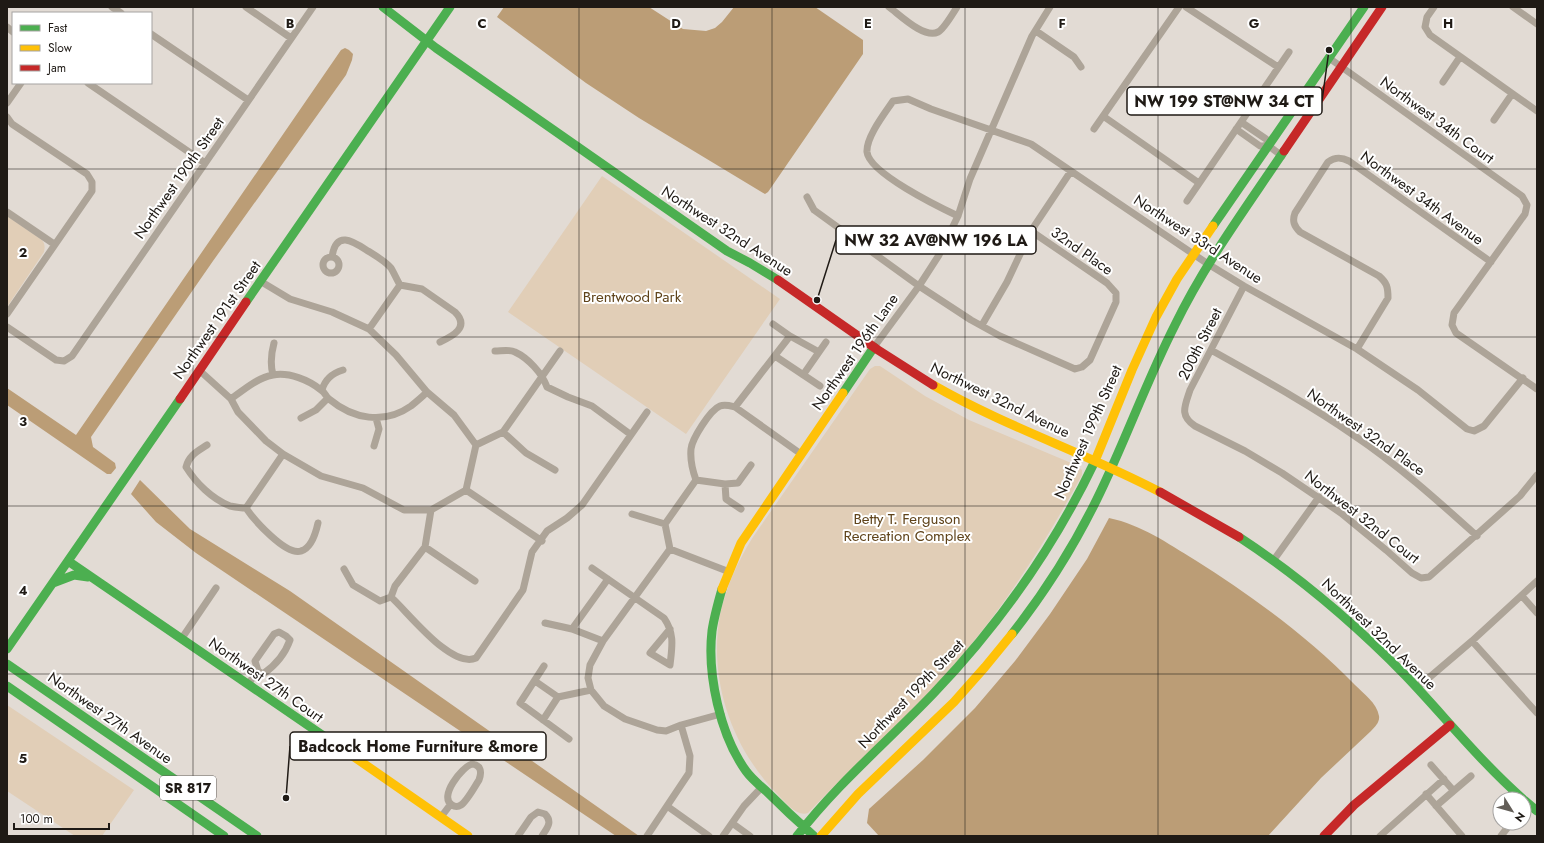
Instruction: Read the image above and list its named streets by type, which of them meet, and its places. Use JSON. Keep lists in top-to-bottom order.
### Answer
{
  "streets": {
    "street": [
      "Northwest 34th Court",
      "Northwest 190th Street",
      "Northwest 34th Avenue",
      "Northwest 32nd Avenue",
      "Northwest 33rd Avenue",
      "32nd Place",
      "Northwest 191st Street",
      "200th Street",
      "Northwest 196th Lane",
      "Northwest 199th Street",
      "Northwest 32nd Place",
      "Northwest 32nd Court",
      "Northwest 27th Court",
      "Northwest 27th Avenue",
      "SR 817"
    ]
  },
  "crossings": [
    ["Northwest 34th Court", "Northwest 34th Avenue"],
    ["Northwest 34th Court", "Northwest 199th Street"],
    ["Northwest 34th Avenue", "Northwest 33rd Avenue"],
    ["Northwest 32nd Avenue", "Northwest 191st Street"],
    ["Northwest 32nd Avenue", "Northwest 196th Lane"],
    ["Northwest 32nd Avenue", "Northwest 199th Street"],
    ["Northwest 33rd Avenue", "200th Street"],
    ["Northwest 33rd Avenue", "Northwest 196th Lane"],
    ["Northwest 33rd Avenue", "Northwest 199th Street"],
    ["Northwest 191st Street", "Northwest 27th Court"],
    ["200th Street", "Northwest 32nd Place"],
    ["200th Street", "Northwest 32nd Court"],
    ["Northwest 196th Lane", "Northwest 199th Street"],
    ["Northwest 32nd Place", "Northwest 32nd Court"]
  ],
  "parks": ["Brentwood Park", "Betty T. Ferguson Recreation Complex"],
  "places": ["NW 199 ST@NW 34 CT", "NW 32 AV@NW 196 LA", "Badcock Home Furniture &more"],
  "legend": ["Fast", "Slow", "Jam"],
  "scale_bar": "100 m",
  "north": "bottom right",
  "grid": {
    "columns": [
      "B",
      "C",
      "D",
      "E",
      "F",
      "G",
      "H"
    ],
    "rows": [
      "2",
      "3",
      "4",
      "5"
    ]
  }
}
